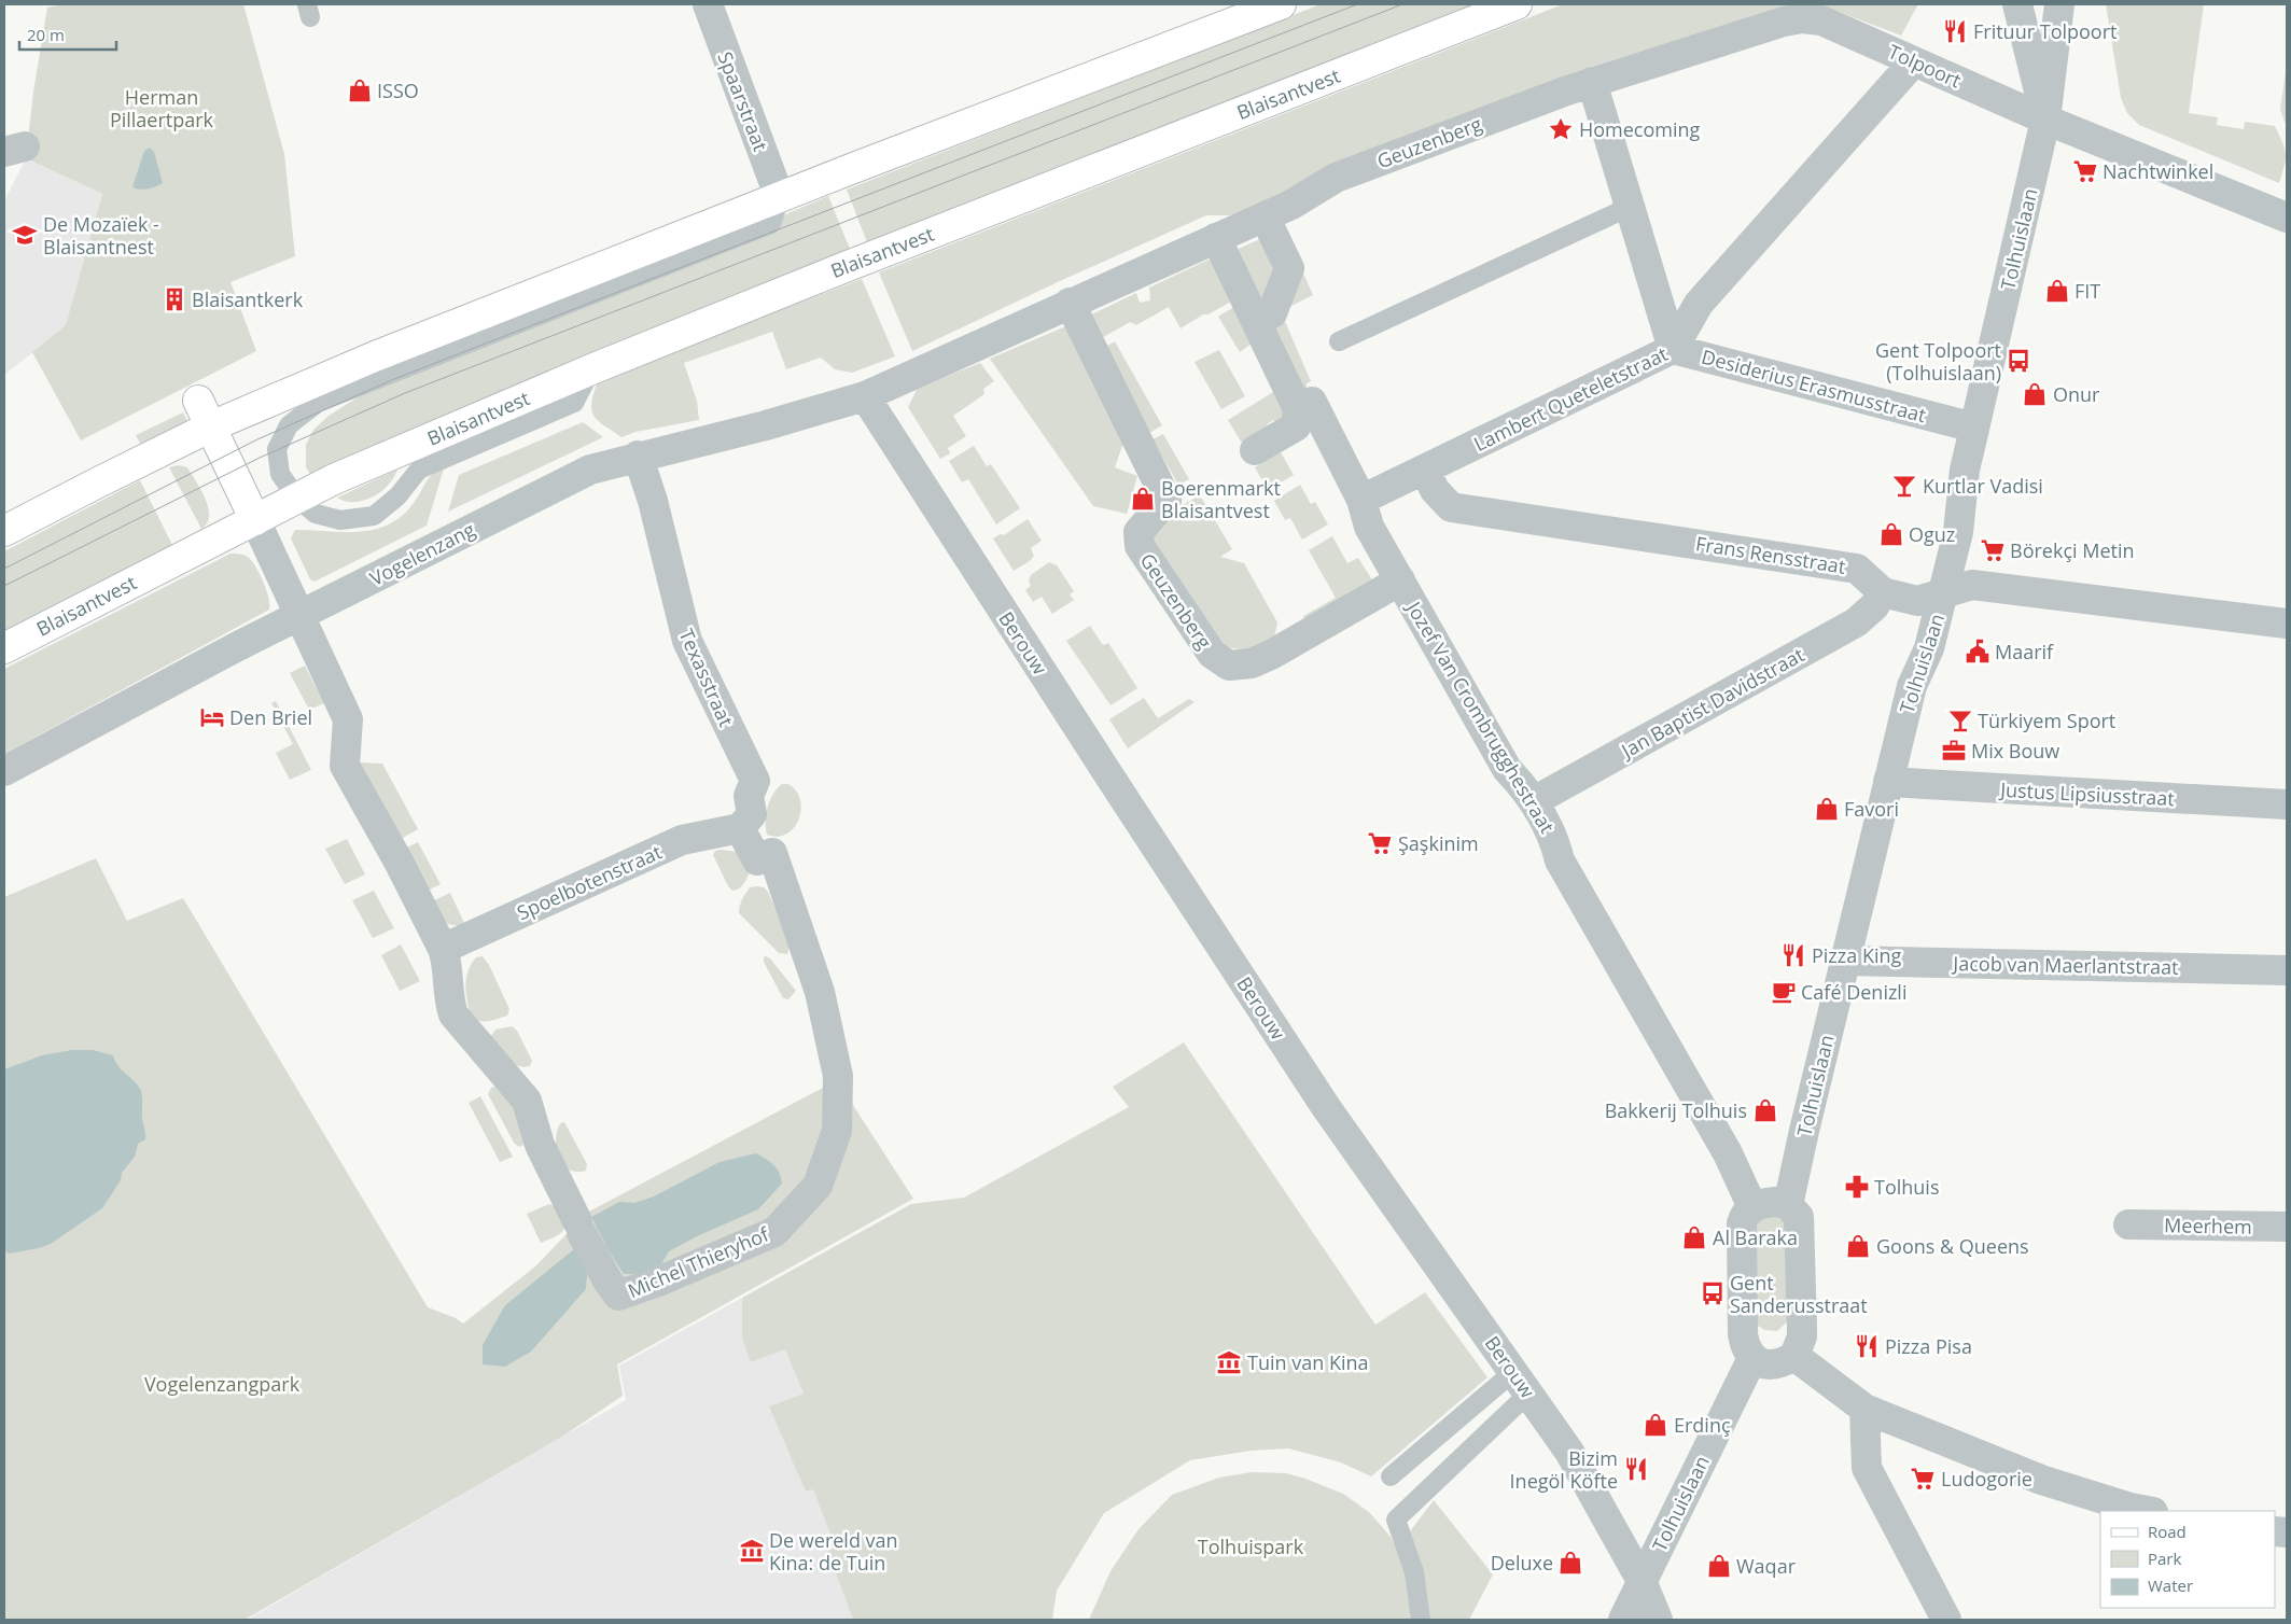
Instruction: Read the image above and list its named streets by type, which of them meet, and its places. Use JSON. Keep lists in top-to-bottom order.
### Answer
{
  "streets": {
    "main road": ["Blaisantvest"],
    "street": [
      "Tolpoort",
      "Spaarstraat",
      "Geuzenberg",
      "Tolhuislaan",
      "Desiderius Erasmusstraat",
      "Lambert Queteletstraat",
      "Vogelenzang",
      "Frans Rensstraat",
      "Berouw",
      "Texasstraat",
      "Jan Baptist Davidstraat",
      "Jozef Van Crombrugghestraat",
      "Justus Lipsiusstraat",
      "Spoelbotenstraat",
      "Jacob van Maerlantstraat",
      "Meerhem",
      "Michel Thieryhof"
    ]
  },
  "crossings": [
    ["Tolpoort", "Geuzenberg"],
    ["Tolpoort", "Tolhuislaan"],
    ["Tolpoort", "Lambert Queteletstraat"],
    ["Geuzenberg", "Vogelenzang"],
    ["Geuzenberg", "Berouw"],
    ["Geuzenberg", "Jozef Van Crombrugghestraat"],
    ["Tolhuislaan", "Desiderius Erasmusstraat"],
    ["Tolhuislaan", "Frans Rensstraat"],
    ["Tolhuislaan", "Berouw"],
    ["Tolhuislaan", "Justus Lipsiusstraat"],
    ["Tolhuislaan", "Jacob van Maerlantstraat"],
    ["Desiderius Erasmusstraat", "Lambert Queteletstraat"],
    ["Lambert Queteletstraat", "Frans Rensstraat"],
    ["Lambert Queteletstraat", "Jozef Van Crombrugghestraat"],
    ["Vogelenzang", "Berouw"],
    ["Vogelenzang", "Texasstraat"],
    ["Frans Rensstraat", "Jan Baptist Davidstraat"],
    ["Texasstraat", "Spoelbotenstraat"],
    ["Texasstraat", "Michel Thieryhof"],
    ["Jan Baptist Davidstraat", "Jozef Van Crombrugghestraat"],
    ["Spoelbotenstraat", "Michel Thieryhof"]
  ],
  "parks": ["Herman Pillaertpark", "Vogelenzangpark", "Tolhuispark"],
  "places": {
    "restaurant": [
      "Frituur Tolpoort",
      "Pizza King",
      "Pizza Pisa",
      "Bizim Inegöl Köfte"
    ],
    "shop": [
      "ISSO",
      "FIT",
      "Onur",
      "Boerenmarkt Blaisantvest",
      "Oguz",
      "Favori",
      "Bakkerij Tolhuis",
      "Al Baraka",
      "Goons & Queens",
      "Erdinç",
      "Deluxe",
      "Waqar"
    ],
    "place": ["Homecoming"],
    "supermarket": [
      "Nachtwinkel",
      "Börekçi Metin",
      "Şaşkinim",
      "Ludogorie"
    ],
    "school or university": ["De Mozaïek - Blaisantnest"],
    "building": ["Blaisantkerk"],
    "bus stop": ["Gent Tolpoort (Tolhuislaan)", "Gent Sanderusstraat"],
    "bar": ["Kurtlar Vadisi", "Türkiyem Sport"],
    "public building": ["Maarif"],
    "hotel": ["Den Briel"],
    "office": ["Mix Bouw"],
    "cafe": ["Café Denizli"],
    "pharmacy": ["Tolhuis"],
    "museum": ["Tuin van Kina", "De wereld van Kina: de Tuin"]
  },
  "legend": ["Road", "Park", "Water"],
  "scale_bar": "20 m"
}
